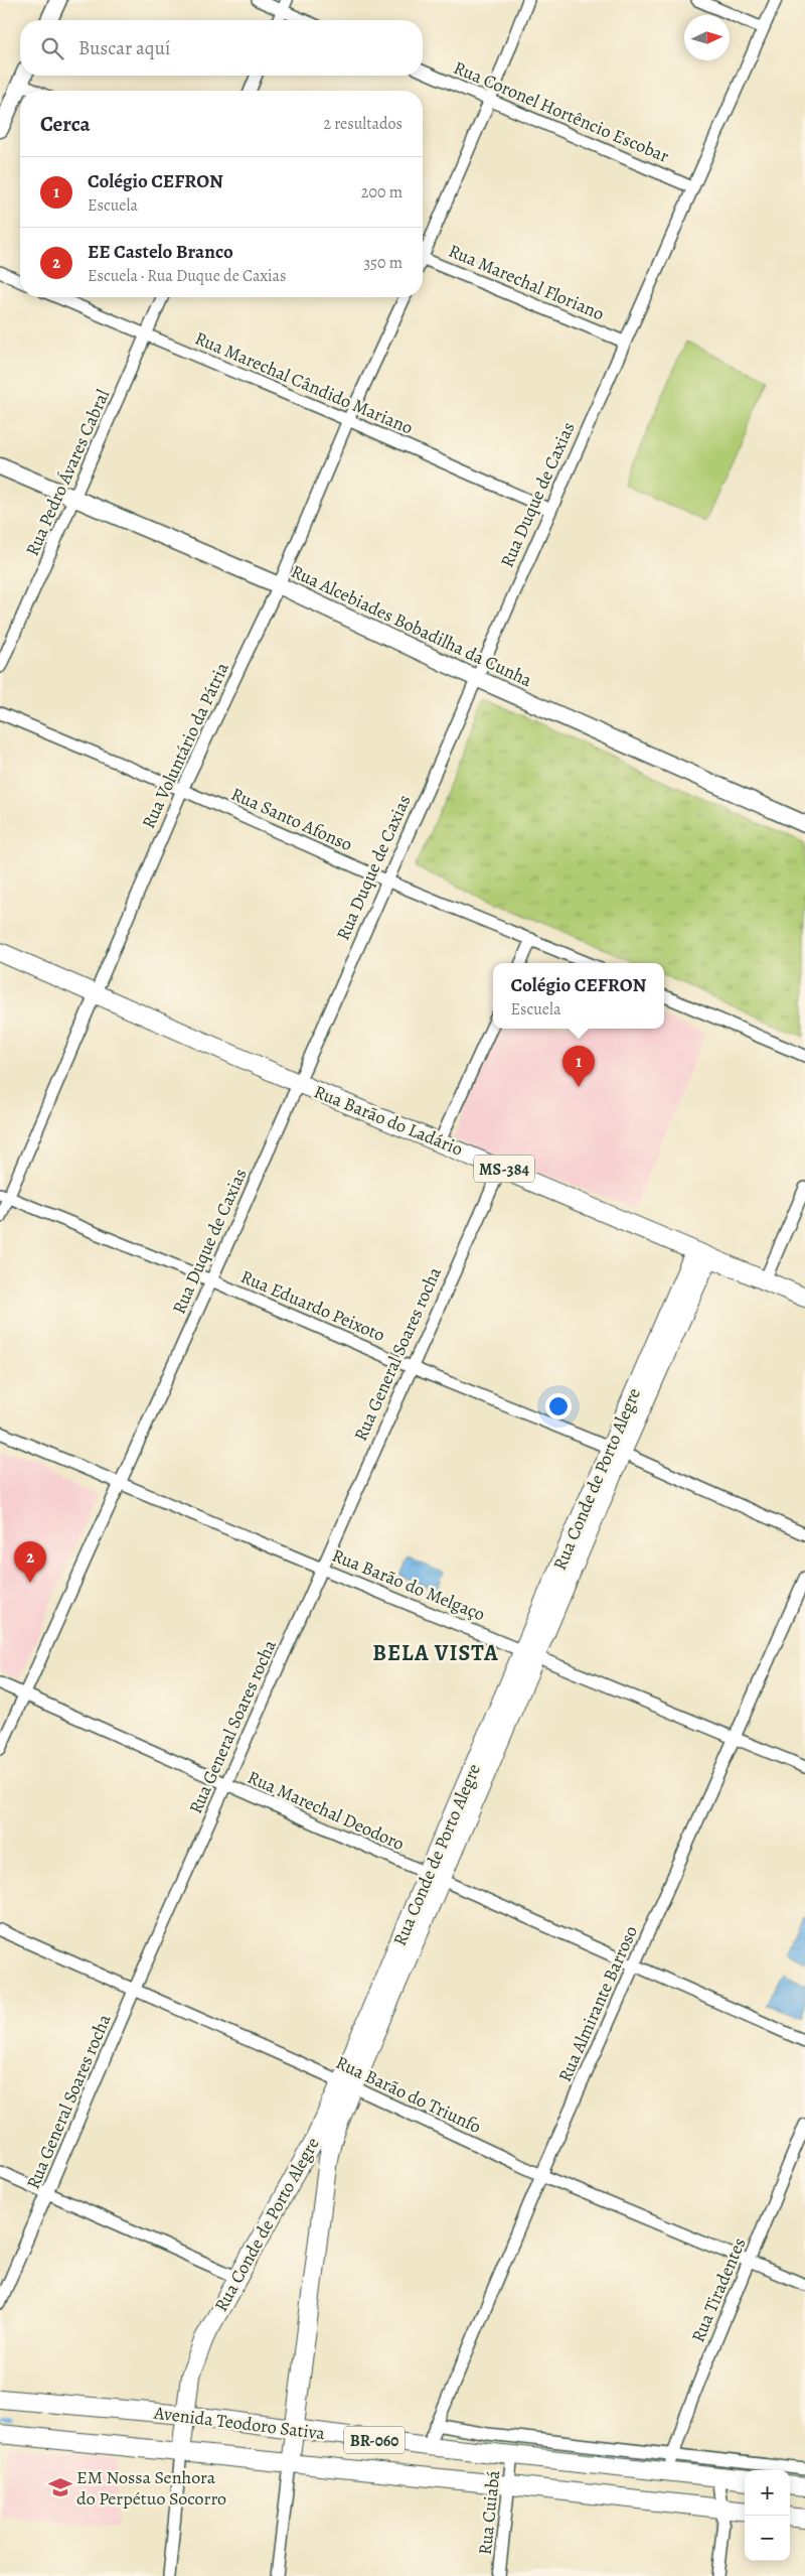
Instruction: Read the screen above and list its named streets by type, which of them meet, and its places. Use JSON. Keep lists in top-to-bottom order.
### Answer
{
  "streets": {
    "main road": [
      "Rua Barão do Ladário",
      "MS-384",
      "Rua Conde de Porto Alegre",
      "Avenida Teodoro Sativa",
      "BR-060"
    ],
    "street": [
      "Rua Coronel Hortêncio Escobar",
      "Rua Marechal Floriano",
      "Rua Marechal Cândido Mariano",
      "Rua Pedro Ávares Cabral",
      "Rua Duque de Caxias",
      "Rua Alcebiades Bobadilha da Cunha",
      "Rua Voluntário da Pátria",
      "Rua Santo Afonso",
      "Rua Eduardo Peixoto",
      "Rua General Soares rocha",
      "Rua Barão do Melgaço",
      "Rua Marechal Deodoro",
      "Rua Almirante Barroso",
      "Rua Barão do Triunfo",
      "Rua Tiradentes",
      "Rua Cuiabá"
    ]
  },
  "crossings": [
    ["Rua Coronel Hortêncio Escobar", "Rua Duque de Caxias"],
    ["Rua Marechal Floriano", "Rua Duque de Caxias"],
    ["Rua Marechal Cândido Mariano", "Rua Pedro Ávares Cabral"],
    ["Rua Marechal Cândido Mariano", "Rua Duque de Caxias"],
    ["Rua Marechal Cândido Mariano", "Rua Voluntário da Pátria"],
    ["Rua Pedro Ávares Cabral", "Rua Alcebiades Bobadilha da Cunha"],
    ["Rua Duque de Caxias", "Rua Alcebiades Bobadilha da Cunha"],
    ["Rua Duque de Caxias", "Rua Santo Afonso"],
    ["Rua Duque de Caxias", "Rua Barão do Ladário"],
    ["Rua Duque de Caxias", "Rua Eduardo Peixoto"],
    ["Rua Duque de Caxias", "Rua Barão do Melgaço"],
    ["Rua Duque de Caxias", "Rua Marechal Deodoro"],
    ["Rua Alcebiades Bobadilha da Cunha", "Rua Voluntário da Pátria"],
    ["Rua Voluntário da Pátria", "Rua Santo Afonso"],
    ["Rua Voluntário da Pátria", "Rua Barão do Ladário"],
    ["Rua Voluntário da Pátria", "Rua Eduardo Peixoto"],
    ["Rua Barão do Ladário", "Rua General Soares rocha"],
    ["Rua Barão do Ladário", "Rua Conde de Porto Alegre"],
    ["Rua Eduardo Peixoto", "Rua General Soares rocha"],
    ["Rua Eduardo Peixoto", "Rua Conde de Porto Alegre"],
    ["Rua General Soares rocha", "Rua Barão do Melgaço"],
    ["Rua General Soares rocha", "Rua Marechal Deodoro"],
    ["Rua General Soares rocha", "Rua Barão do Triunfo"],
    ["Rua Conde de Porto Alegre", "Rua Barão do Melgaço"],
    ["Rua Conde de Porto Alegre", "Rua Marechal Deodoro"],
    ["Rua Conde de Porto Alegre", "Rua Barão do Triunfo"],
    ["Rua Conde de Porto Alegre", "Avenida Teodoro Sativa"],
    ["Rua Barão do Melgaço", "Rua Almirante Barroso"],
    ["Rua Marechal Deodoro", "Rua Almirante Barroso"],
    ["Rua Almirante Barroso", "Rua Barão do Triunfo"],
    ["Rua Almirante Barroso", "Avenida Teodoro Sativa"],
    ["Rua Barão do Triunfo", "Rua Tiradentes"],
    ["Rua Tiradentes", "Avenida Teodoro Sativa"],
    ["Avenida Teodoro Sativa", "Rua Cuiabá"]
  ],
  "districts": ["BELA VISTA"],
  "places": {
    "school or university": ["EM Nossa Senhora do Perpétuo Socorro"]
  },
  "north": "right",
  "page": {
    "search": "Buscar aquí",
    "heading": ["Cerca", "2 resultados"],
    "list": [
      {
        "mark": "1",
        "name": "Colégio CEFRON",
        "note": "Escuela",
        "value": "200 m"
      },
      {
        "mark": "2",
        "name": "EE Castelo Branco",
        "note": "Escuela · Rua Duque de Caxias",
        "value": "350 m"
      }
    ],
    "popup": ["Colégio CEFRON", "Escuela"],
    "pins": ["1", "2"],
    "map_buttons": ["+", "−"]
  }
}
